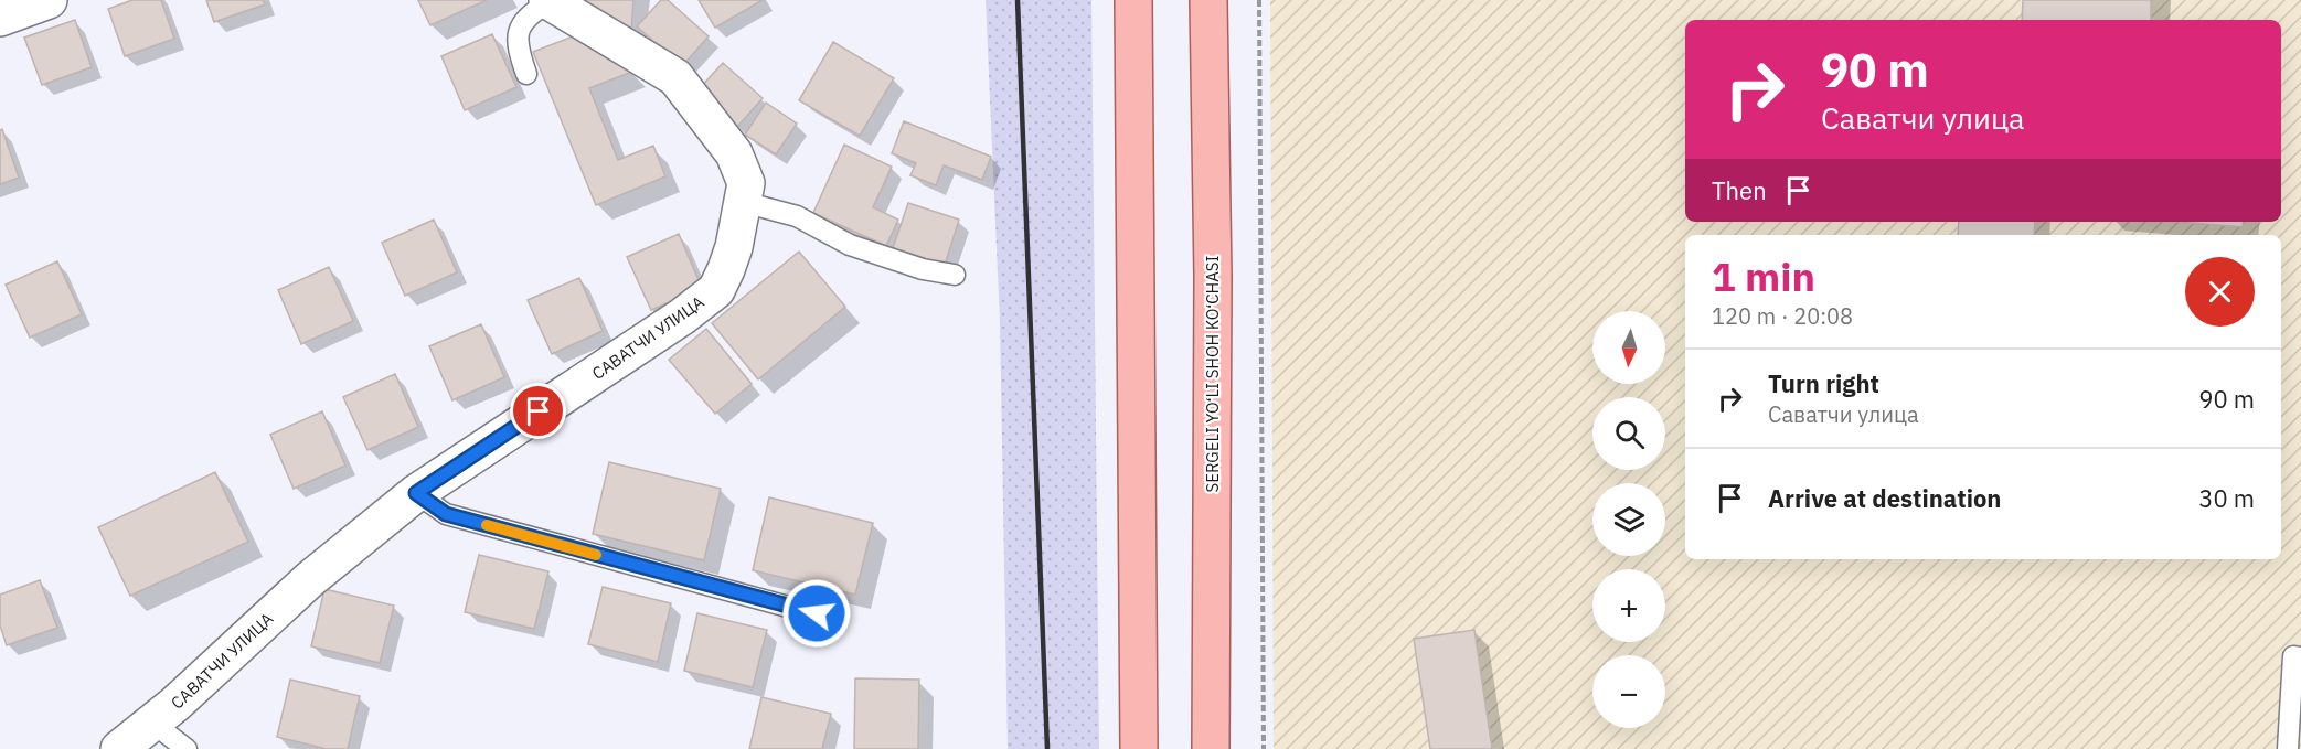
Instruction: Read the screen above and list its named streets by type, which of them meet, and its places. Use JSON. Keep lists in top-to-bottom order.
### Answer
{
  "streets": {
    "main road": ["SERGELI YO‘LI SHOH KO‘CHASI"],
    "street": ["САВАТЧИ УЛИЦА"]
  },
  "north": "bottom",
  "page": {
    "turn": ["90 m", "Саватчи улица"],
    "then": "Then",
    "heading": ["1 min", "120 m · 20:08"],
    "map_buttons": ["+", "−"],
    "list": [
      {
        "name": "Turn right",
        "note": "Саватчи улица",
        "value": "90 m"
      },
      {
        "name": "Arrive at destination",
        "value": "30 m"
      }
    ]
  }
}
